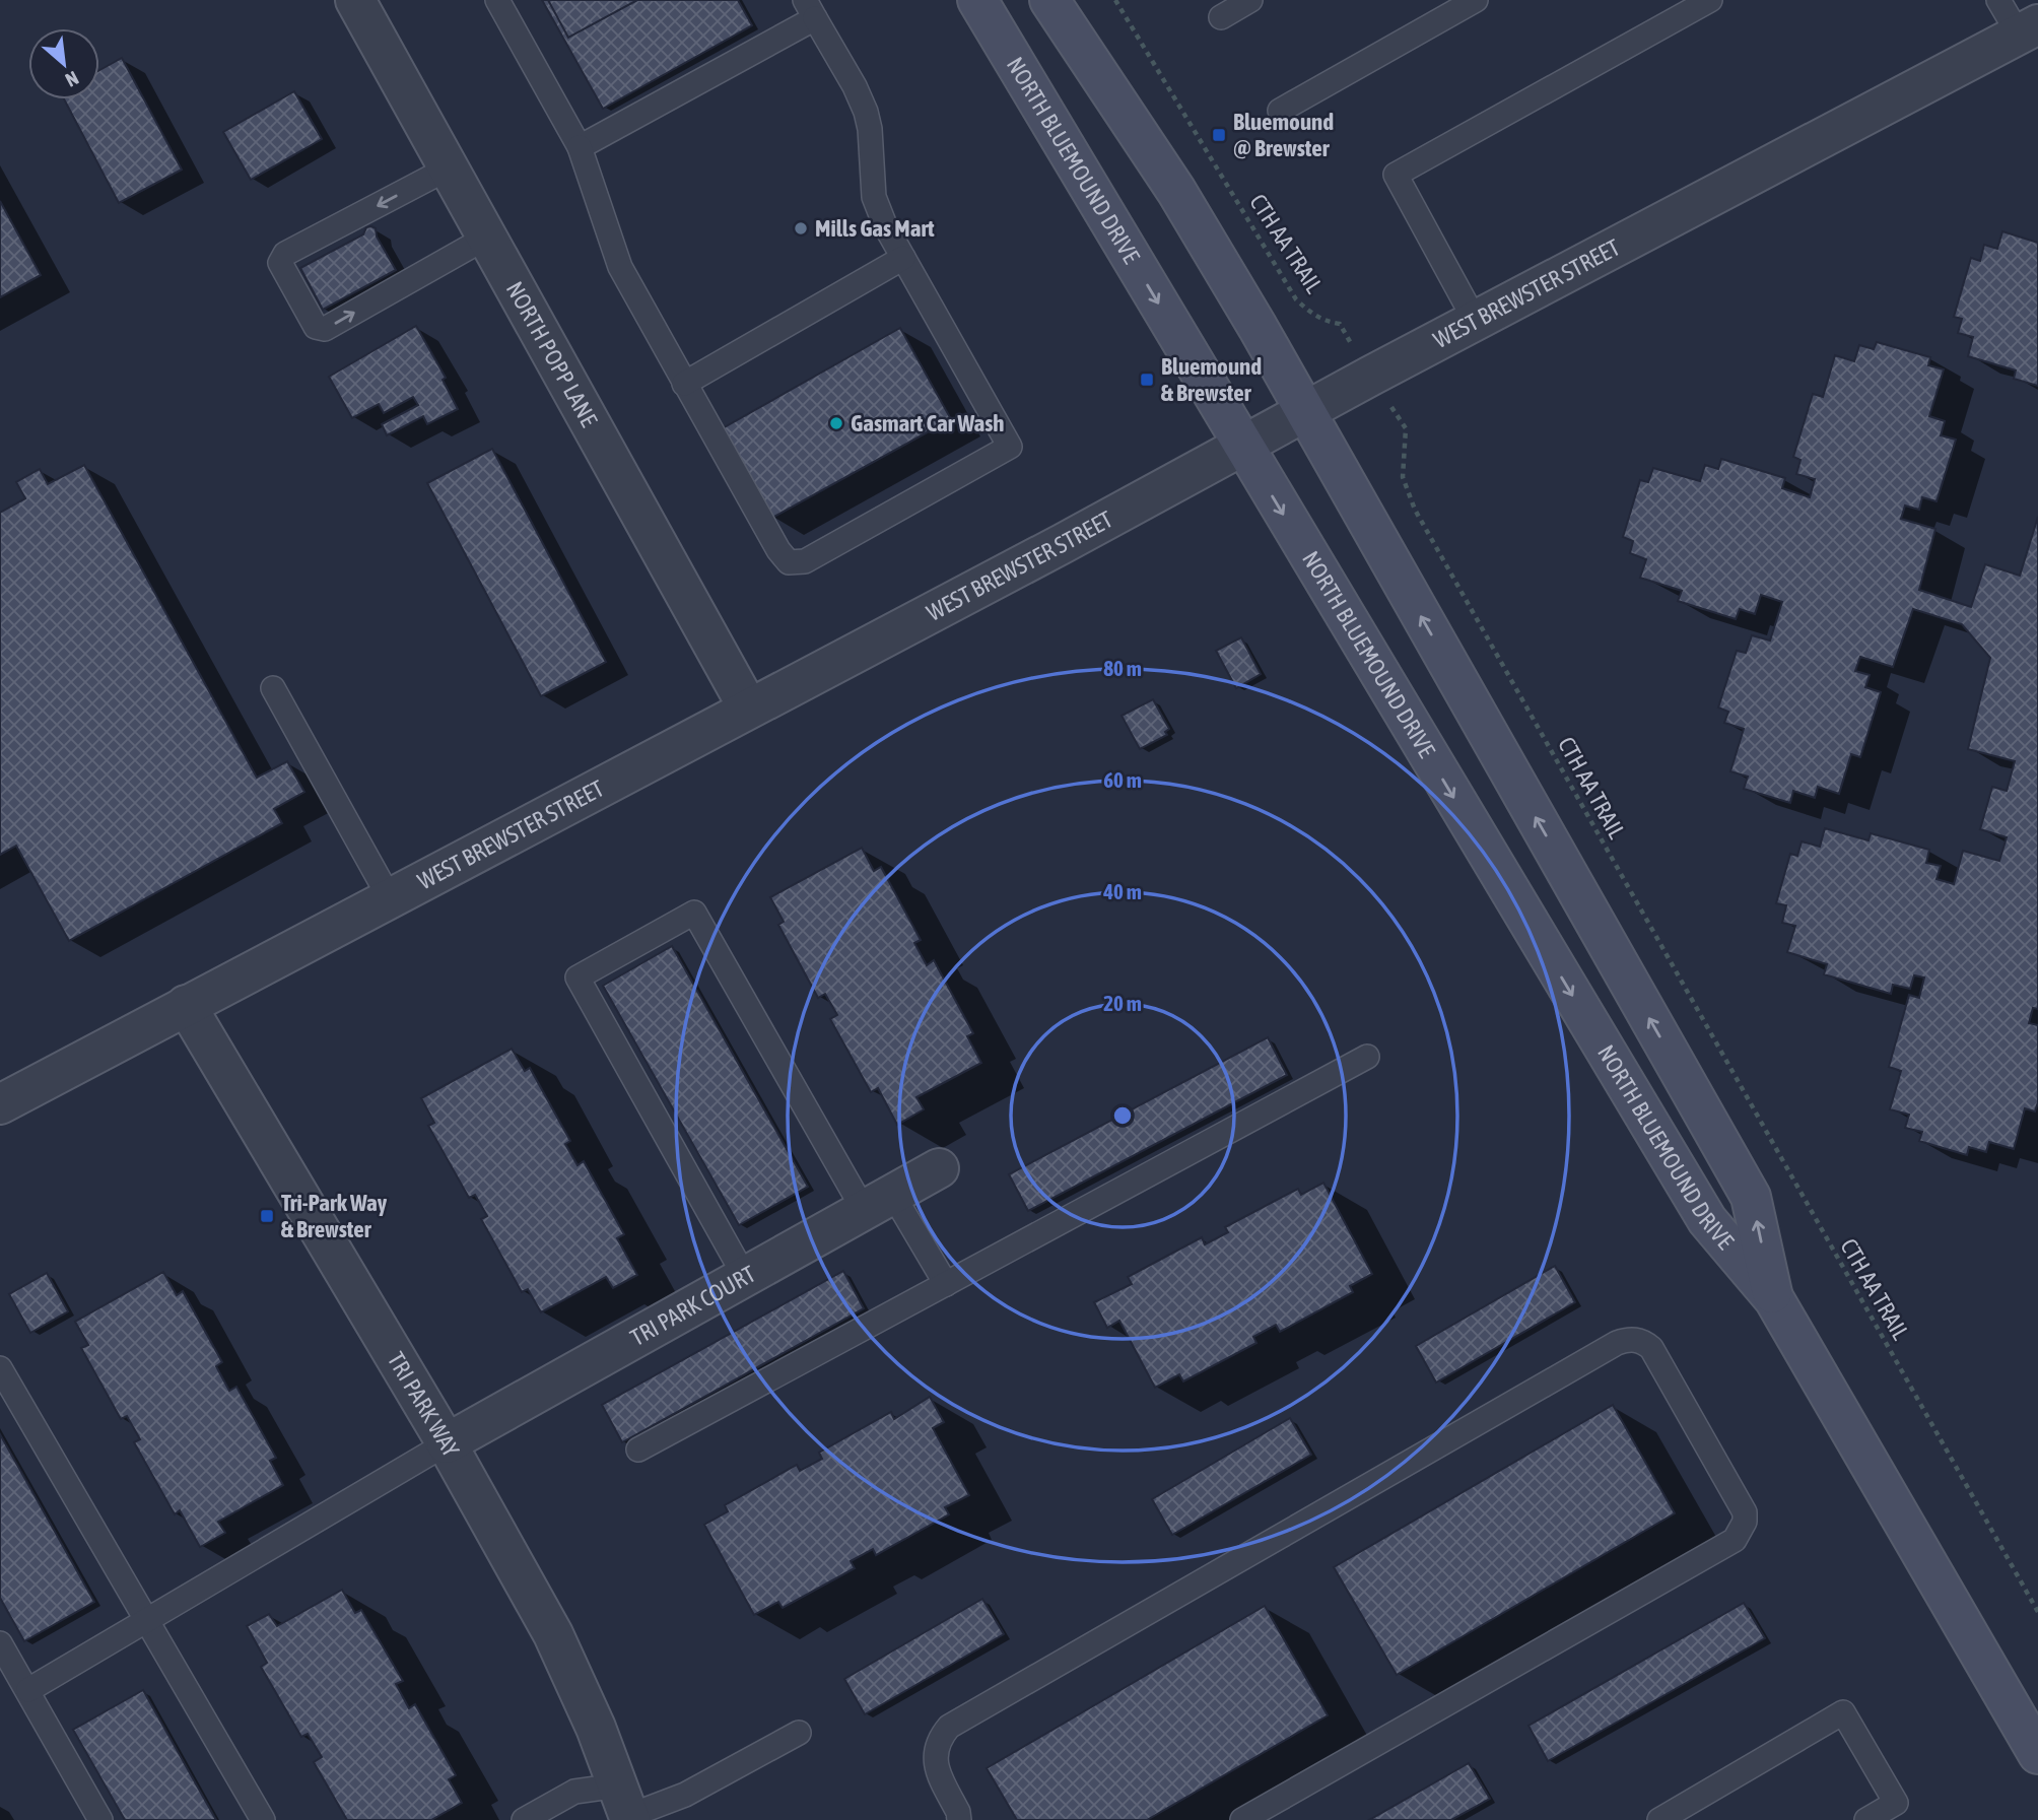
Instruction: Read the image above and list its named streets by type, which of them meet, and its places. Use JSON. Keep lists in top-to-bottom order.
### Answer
{
  "streets": {
    "main road": ["NORTH BLUEMOUND DRIVE"],
    "street": [
      "WEST BREWSTER STREET",
      "NORTH POPP LANE",
      "TRI PARK COURT",
      "TRI PARK WAY"
    ],
    "path": ["CTH AA TRAIL"]
  },
  "crossings": [
    ["NORTH BLUEMOUND DRIVE", "WEST BREWSTER STREET"],
    ["CTH AA TRAIL", "WEST BREWSTER STREET"],
    ["WEST BREWSTER STREET", "NORTH POPP LANE"],
    ["WEST BREWSTER STREET", "TRI PARK WAY"],
    ["TRI PARK COURT", "TRI PARK WAY"]
  ],
  "places": {
    "transit": ["Bluemound @ Brewster", "Bluemound & Brewster", "Tri-Park Way & Brewster"],
    "other": ["Mills Gas Mart", "Gasmart Car Wash"]
  },
  "north": "bottom right",
  "rings": [
    "80 m",
    "60 m",
    "40 m",
    "20 m"
  ]
}
